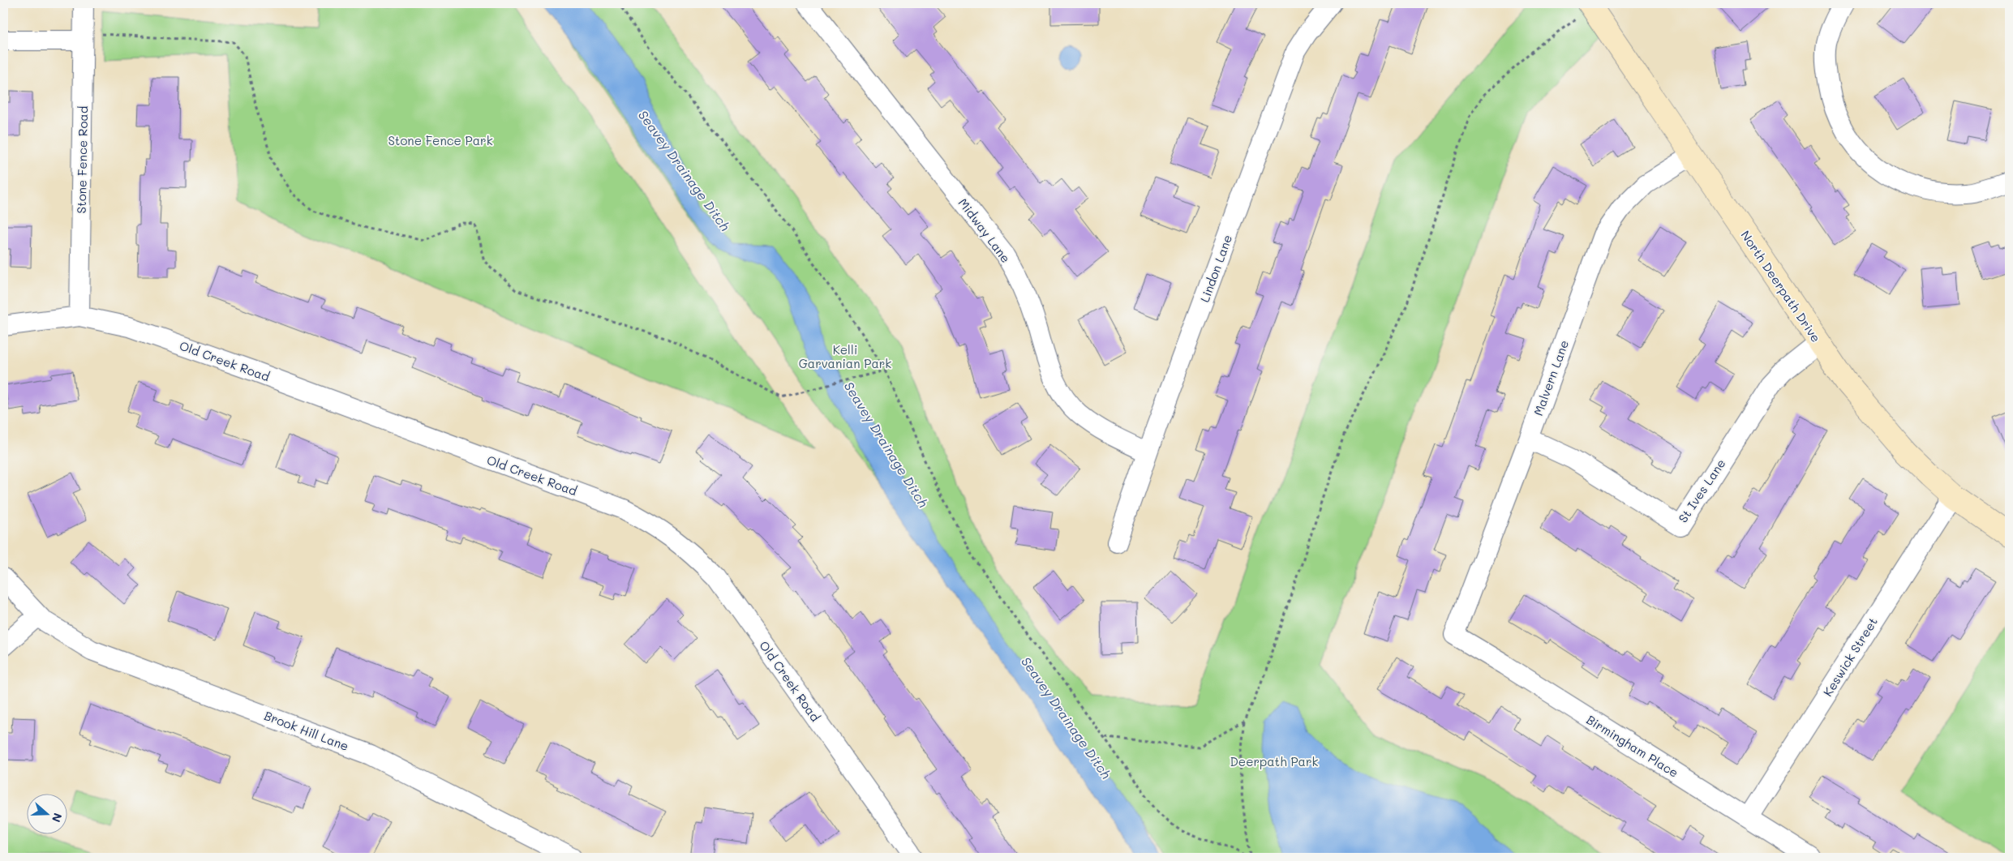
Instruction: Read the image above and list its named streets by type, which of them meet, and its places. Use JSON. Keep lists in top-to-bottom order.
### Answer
{
  "streets": {
    "street": [
      "Stone Fence Road",
      "Midway Lane",
      "Lindon Lane",
      "North Deerpath Drive",
      "Old Creek Road",
      "Malvern Lane",
      "St Ives Lane",
      "Keswick Street",
      "Brook Hill Lane",
      "Birmingham Place"
    ]
  },
  "crossings": [
    ["Stone Fence Road", "Old Creek Road"],
    ["Midway Lane", "Lindon Lane"],
    ["North Deerpath Drive", "Malvern Lane"],
    ["North Deerpath Drive", "St Ives Lane"],
    ["North Deerpath Drive", "Keswick Street"],
    ["Malvern Lane", "St Ives Lane"],
    ["Malvern Lane", "Birmingham Place"],
    ["Keswick Street", "Birmingham Place"]
  ],
  "water": ["Seavey Drainage Ditch"],
  "parks": ["Stone Fence Park", "Kelli Garvanian Park", "Deerpath Park"],
  "north": "right"
}
